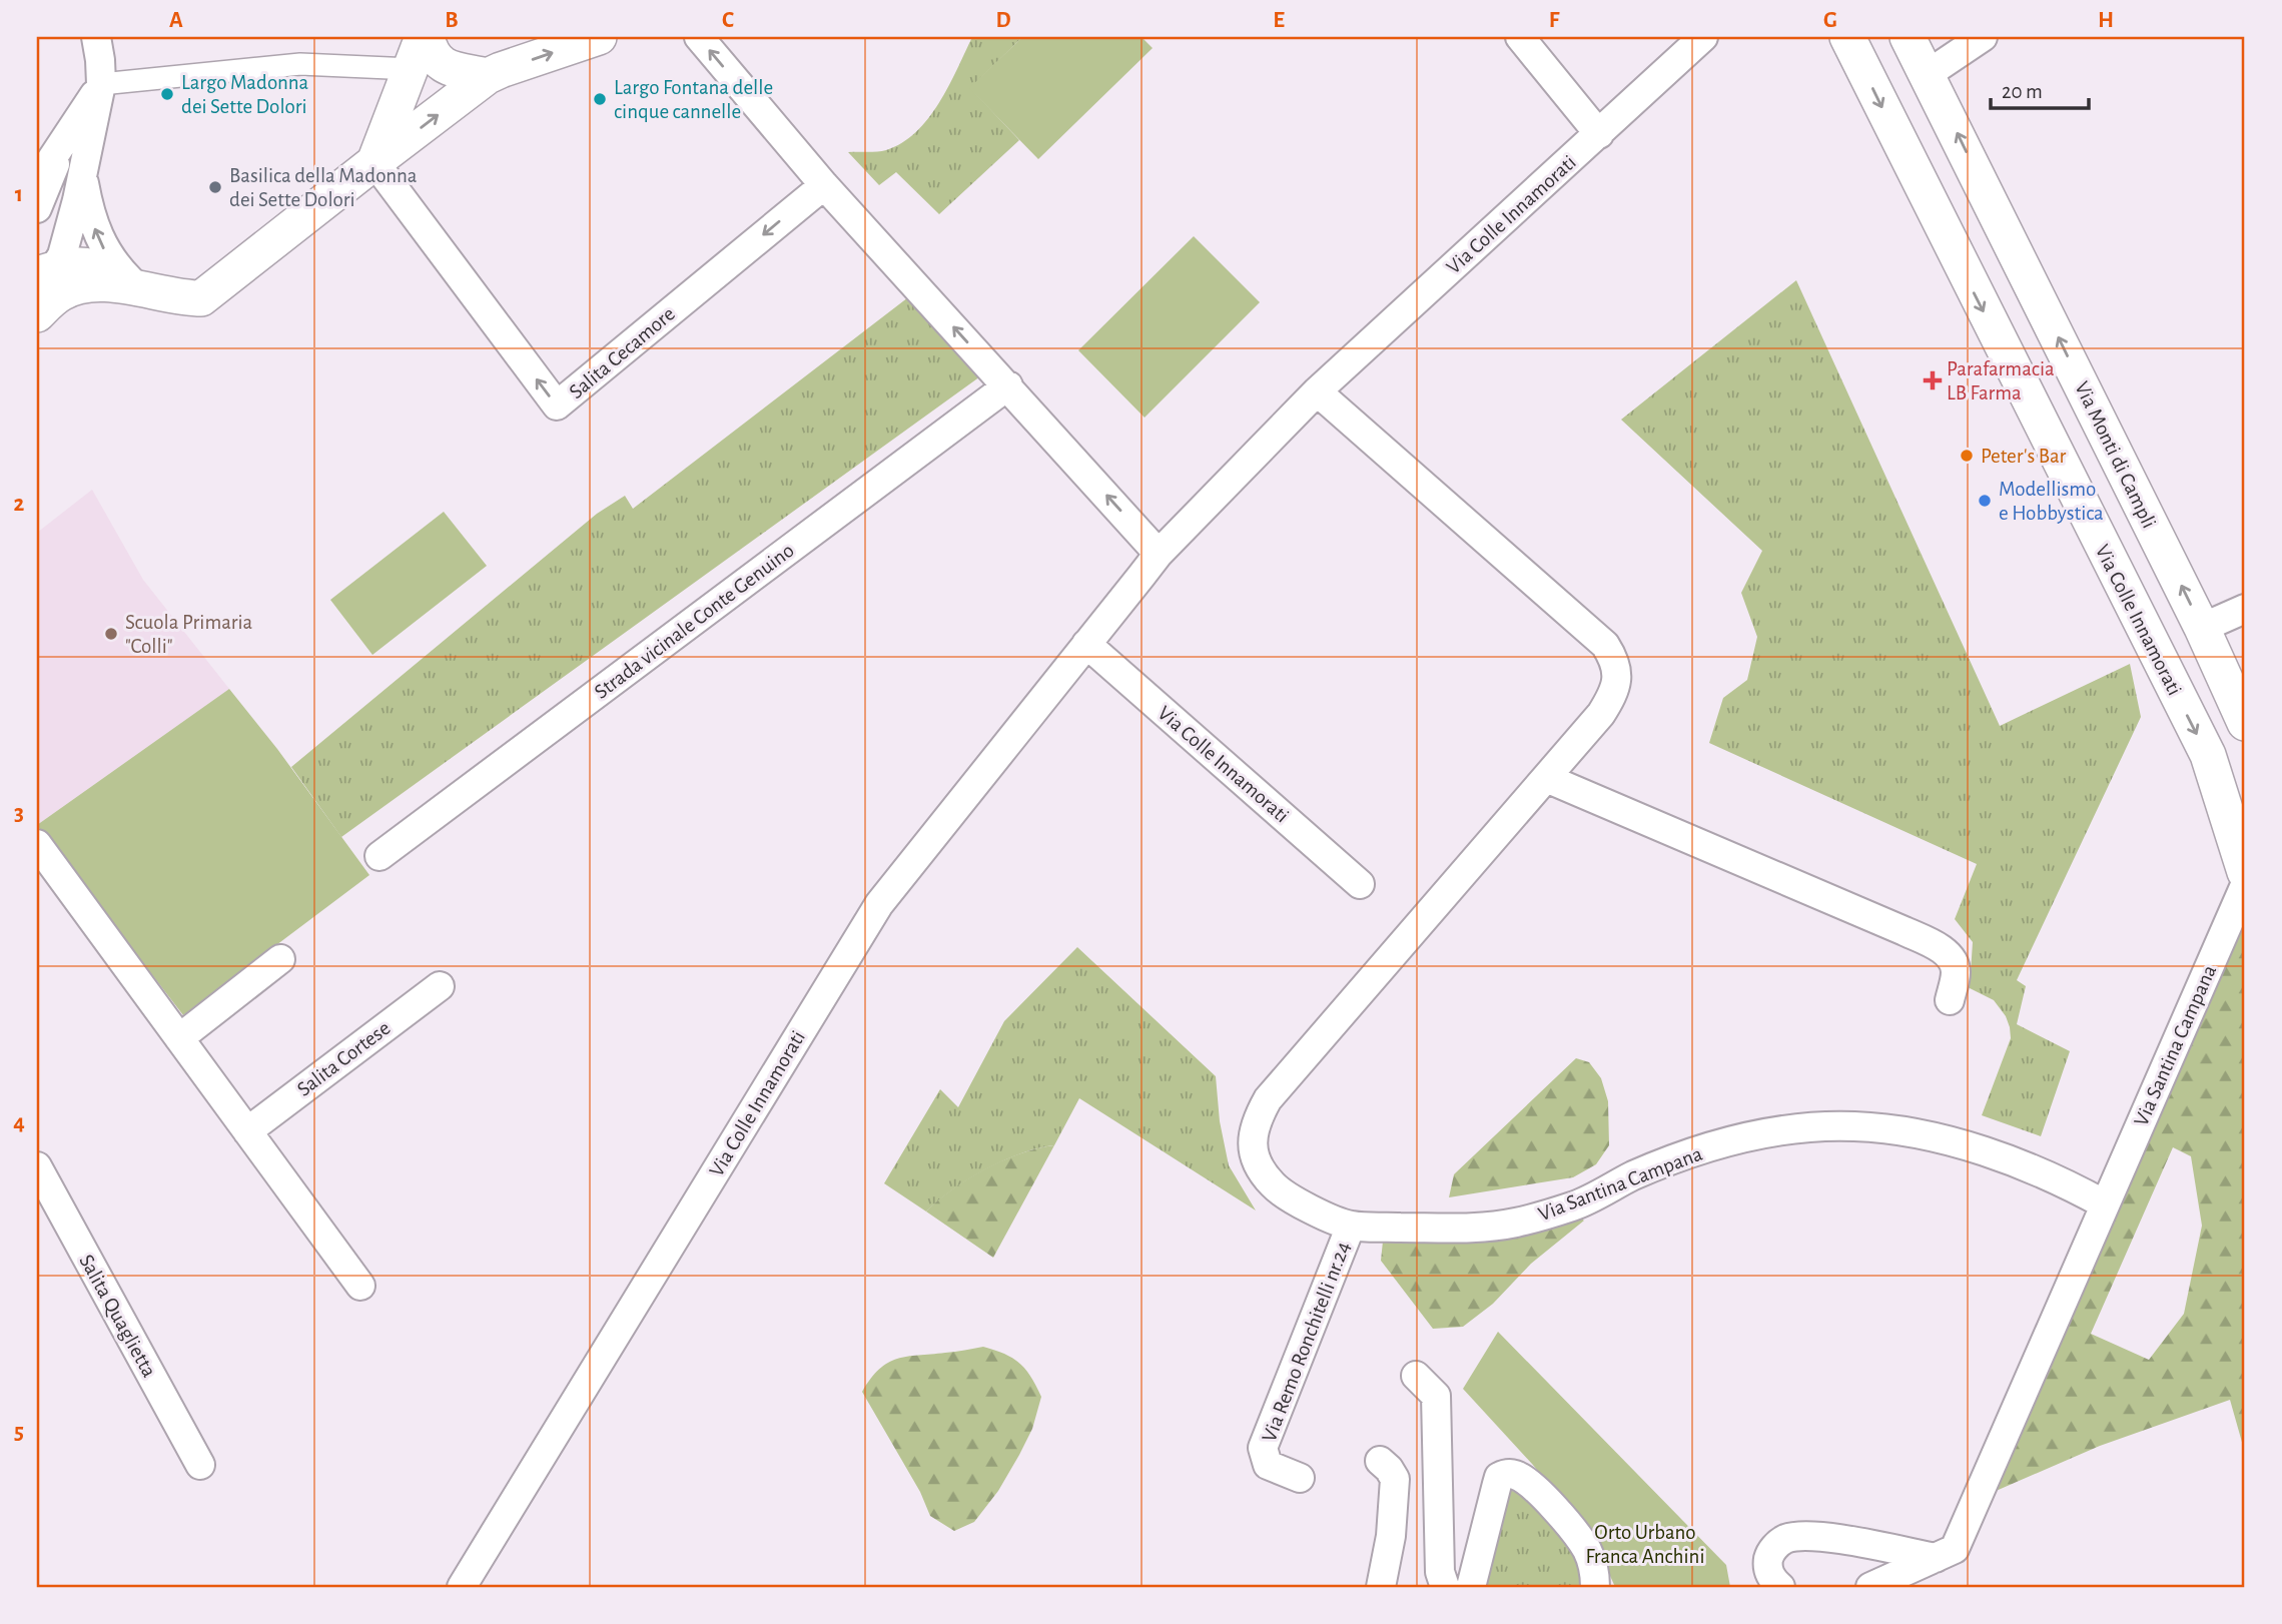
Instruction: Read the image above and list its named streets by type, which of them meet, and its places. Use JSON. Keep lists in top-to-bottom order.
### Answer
{
  "streets": {
    "street": [
      "Via Colle Innamorati",
      "Salita Cecamore",
      "Via Monti di Campli",
      "Strada vicinale Conte Genuino",
      "Via Santina Campana",
      "Salita Cortese",
      "Salita Quaglietta",
      "Via Remo Ronchitelli nr.24"
    ]
  },
  "crossings": [
    ["Via Colle Innamorati", "Via Santina Campana"],
    ["Via Santina Campana", "Via Remo Ronchitelli nr.24"]
  ],
  "one_way": ["Via Monti di Campli"],
  "parks": ["Orto Urbano Franca Anchini"],
  "places": {
    "other": [
      "Largo Madonna dei Sette Dolori",
      "Largo Fontana delle cinque cannelle",
      "Basilica della Madonna dei Sette Dolori",
      "Peter's Bar",
      "Modellismo e Hobbystica",
      "Scuola Primaria \"Colli\""
    ],
    "health": ["Parafarmacia LB Farma"]
  },
  "scale_bar": "20 m",
  "grid": {
    "columns": [
      "A",
      "B",
      "C",
      "D",
      "E",
      "F",
      "G",
      "H"
    ],
    "rows": [
      "1",
      "2",
      "3",
      "4",
      "5"
    ]
  }
}
